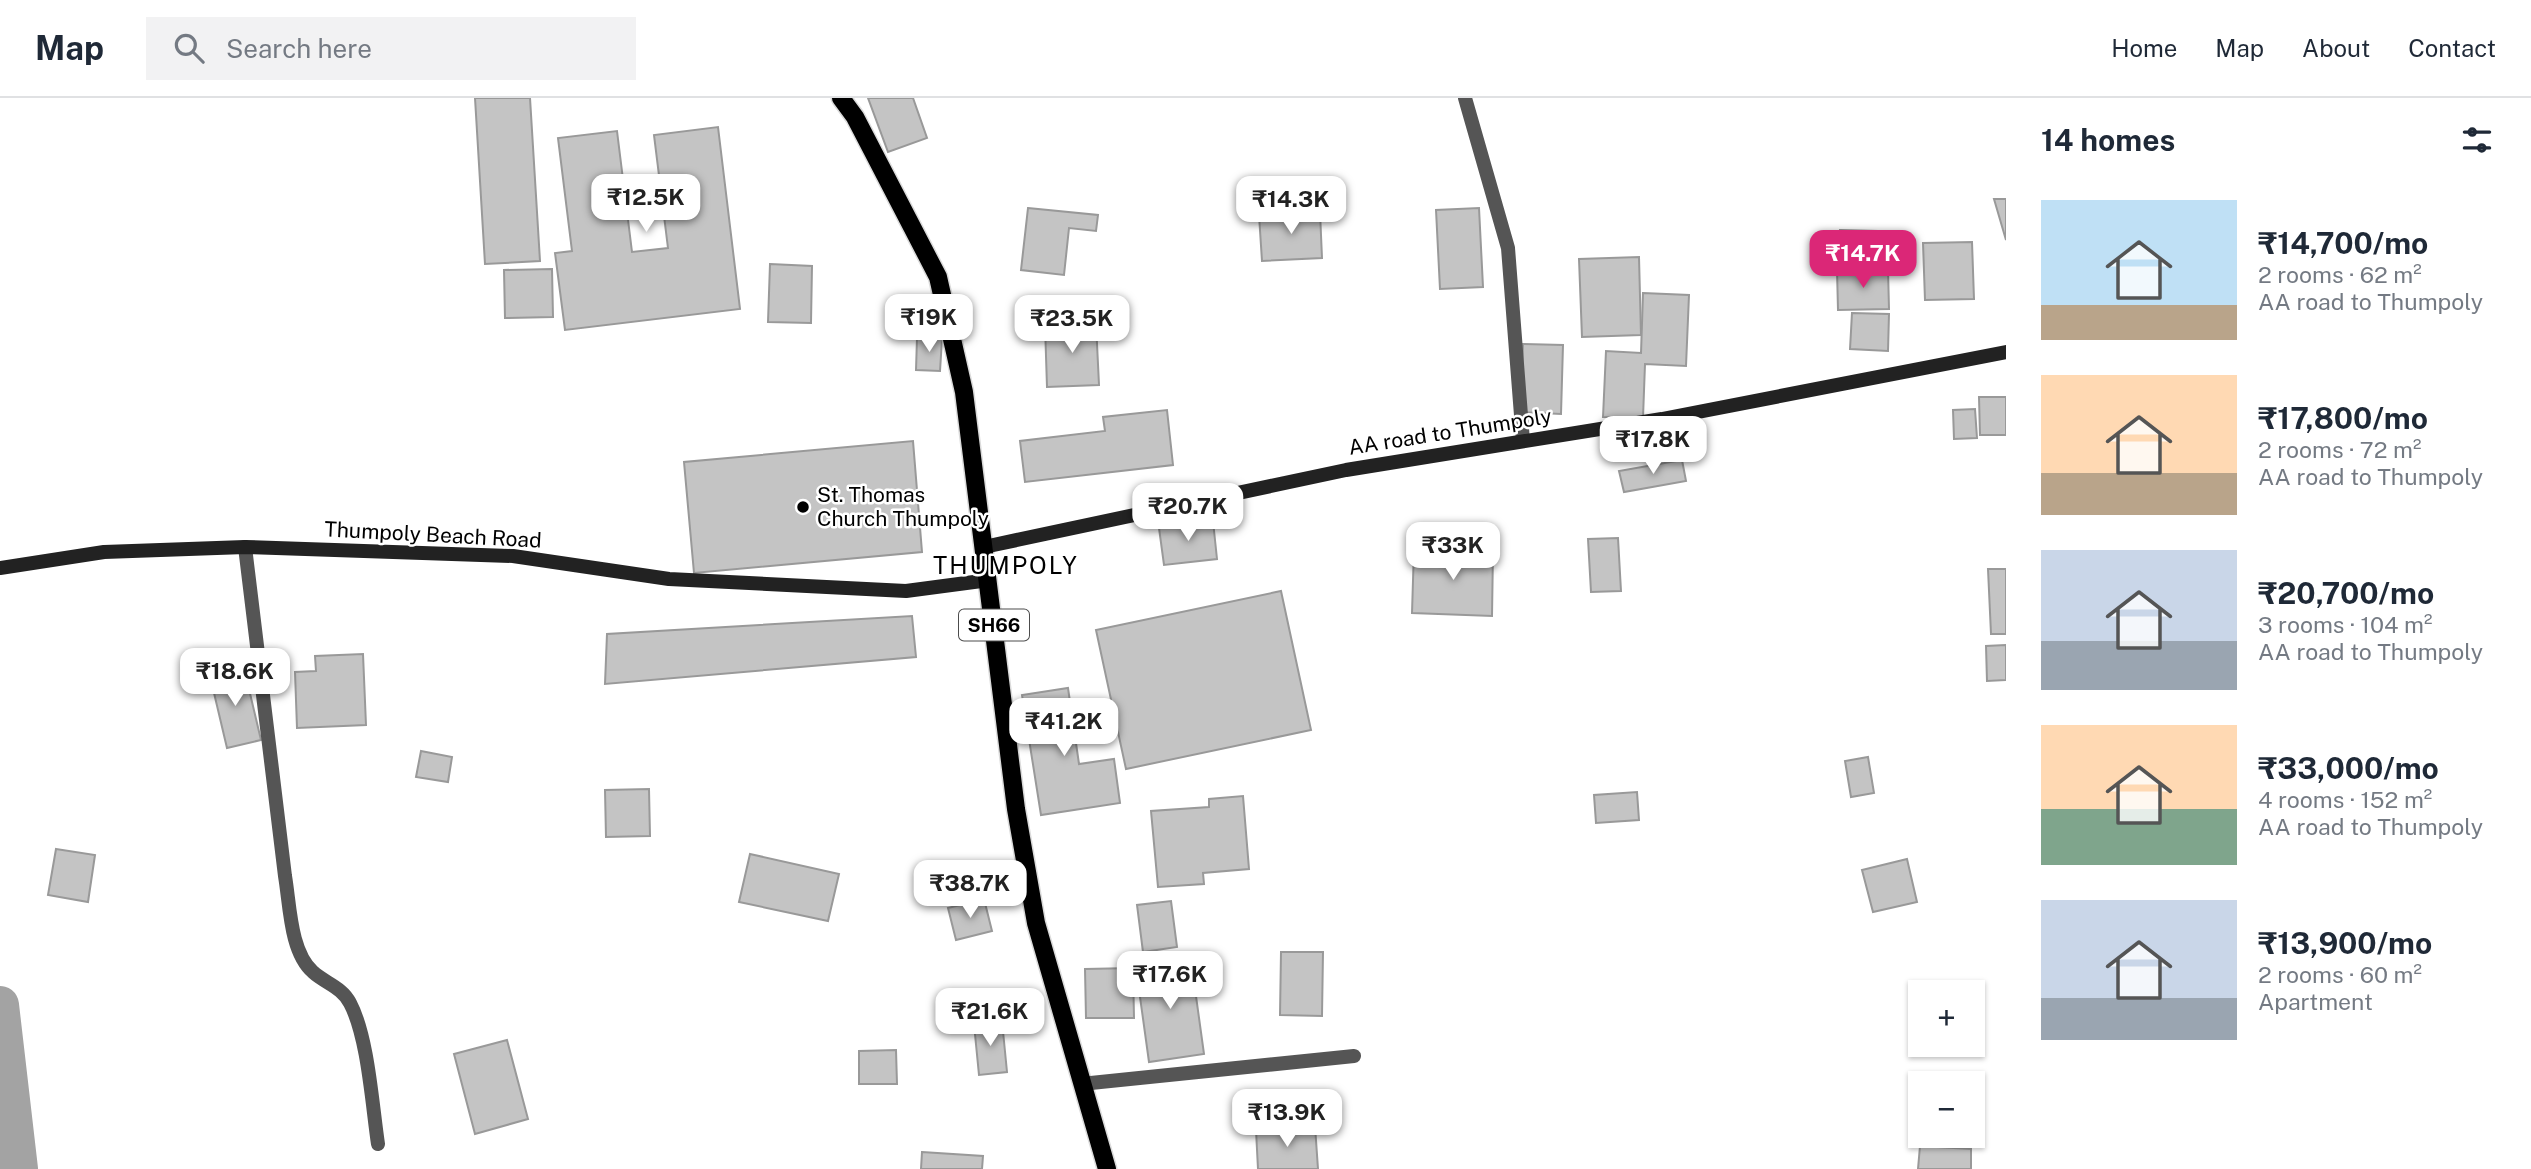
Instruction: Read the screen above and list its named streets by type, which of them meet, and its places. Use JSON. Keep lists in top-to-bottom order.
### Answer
{
  "streets": {
    "main road": ["AA road to Thumpoly", "Thumpoly Beach Road", "SH66"]
  },
  "crossings": [
    ["AA road to Thumpoly", "SH66"],
    ["Thumpoly Beach Road", "SH66"]
  ],
  "districts": ["THUMPOLY"],
  "places": ["St. Thomas Church Thumpoly"],
  "page": {
    "header": "Map",
    "search": "Search here",
    "nav": [
      "Home",
      "Map",
      "About",
      "Contact"
    ],
    "heading": "14 homes",
    "price": [
      "₹12.5K",
      "₹14.3K",
      "₹14.7K",
      "₹19K",
      "₹23.5K",
      "₹17.8K",
      "₹20.7K",
      "₹33K",
      "₹18.6K",
      "₹41.2K",
      "₹38.7K",
      "₹17.6K",
      "₹21.6K",
      "₹13.9K"
    ],
    "list": [
      {
        "name": "₹14,700/mo",
        "note": "2 rooms · 62 m² · AA road to Thumpoly"
      },
      {
        "name": "₹17,800/mo",
        "note": "2 rooms · 72 m² · AA road to Thumpoly"
      },
      {
        "name": "₹20,700/mo",
        "note": "3 rooms · 104 m² · AA road to Thumpoly"
      },
      {
        "name": "₹33,000/mo",
        "note": "4 rooms · 152 m² · AA road to Thumpoly"
      },
      {
        "name": "₹13,900/mo",
        "note": "2 rooms · 60 m² · Apartment"
      }
    ],
    "map_buttons": ["+", "−"]
  }
}
